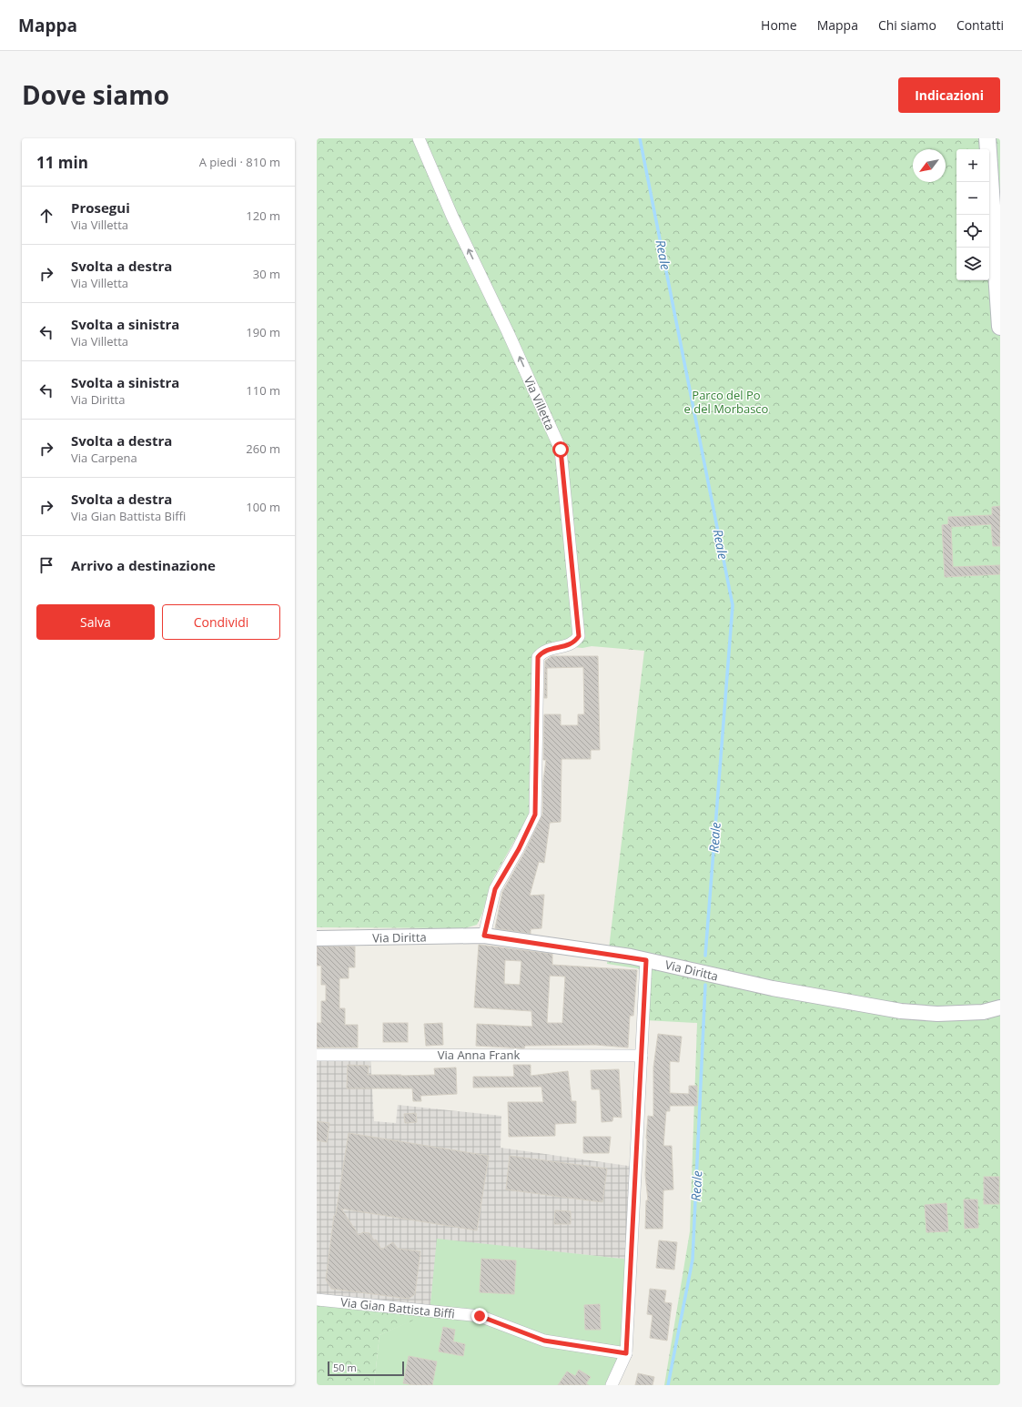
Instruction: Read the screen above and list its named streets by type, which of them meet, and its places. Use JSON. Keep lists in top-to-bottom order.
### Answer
{
  "streets": {
    "street": [
      "Via Villetta",
      "Via Diritta",
      "Via Anna Frank",
      "Via Gian Battista Biffi"
    ]
  },
  "crossings": [
    ["Via Villetta", "Via Diritta"]
  ],
  "one_way": ["Via Villetta"],
  "water": ["Reale"],
  "parks": ["Parco del Po e del Morbasco"],
  "scale_bar": "50 m",
  "north": "bottom left",
  "page": {
    "header": "Mappa",
    "nav": [
      "Home",
      "Mappa",
      "Chi siamo",
      "Contatti"
    ],
    "title": "Dove siamo",
    "buttons": [
      "Indicazioni",
      ["Salva", "Condividi"]
    ],
    "heading": ["11 min", "A piedi · 810 m"],
    "map_buttons": ["+", "−"],
    "list": [
      ["Prosegui", "Via Villetta", "120 m"],
      ["Svolta a destra", "Via Villetta", "30 m"],
      ["Svolta a sinistra", "Via Villetta", "190 m"],
      ["Svolta a sinistra", "Via Diritta", "110 m"],
      ["Svolta a destra", "Via Carpena", "260 m"],
      ["Svolta a destra", "Via Gian Battista Biffi", "100 m"],
      "Arrivo a destinazione"
    ],
    "scale": "50 m"
  }
}
